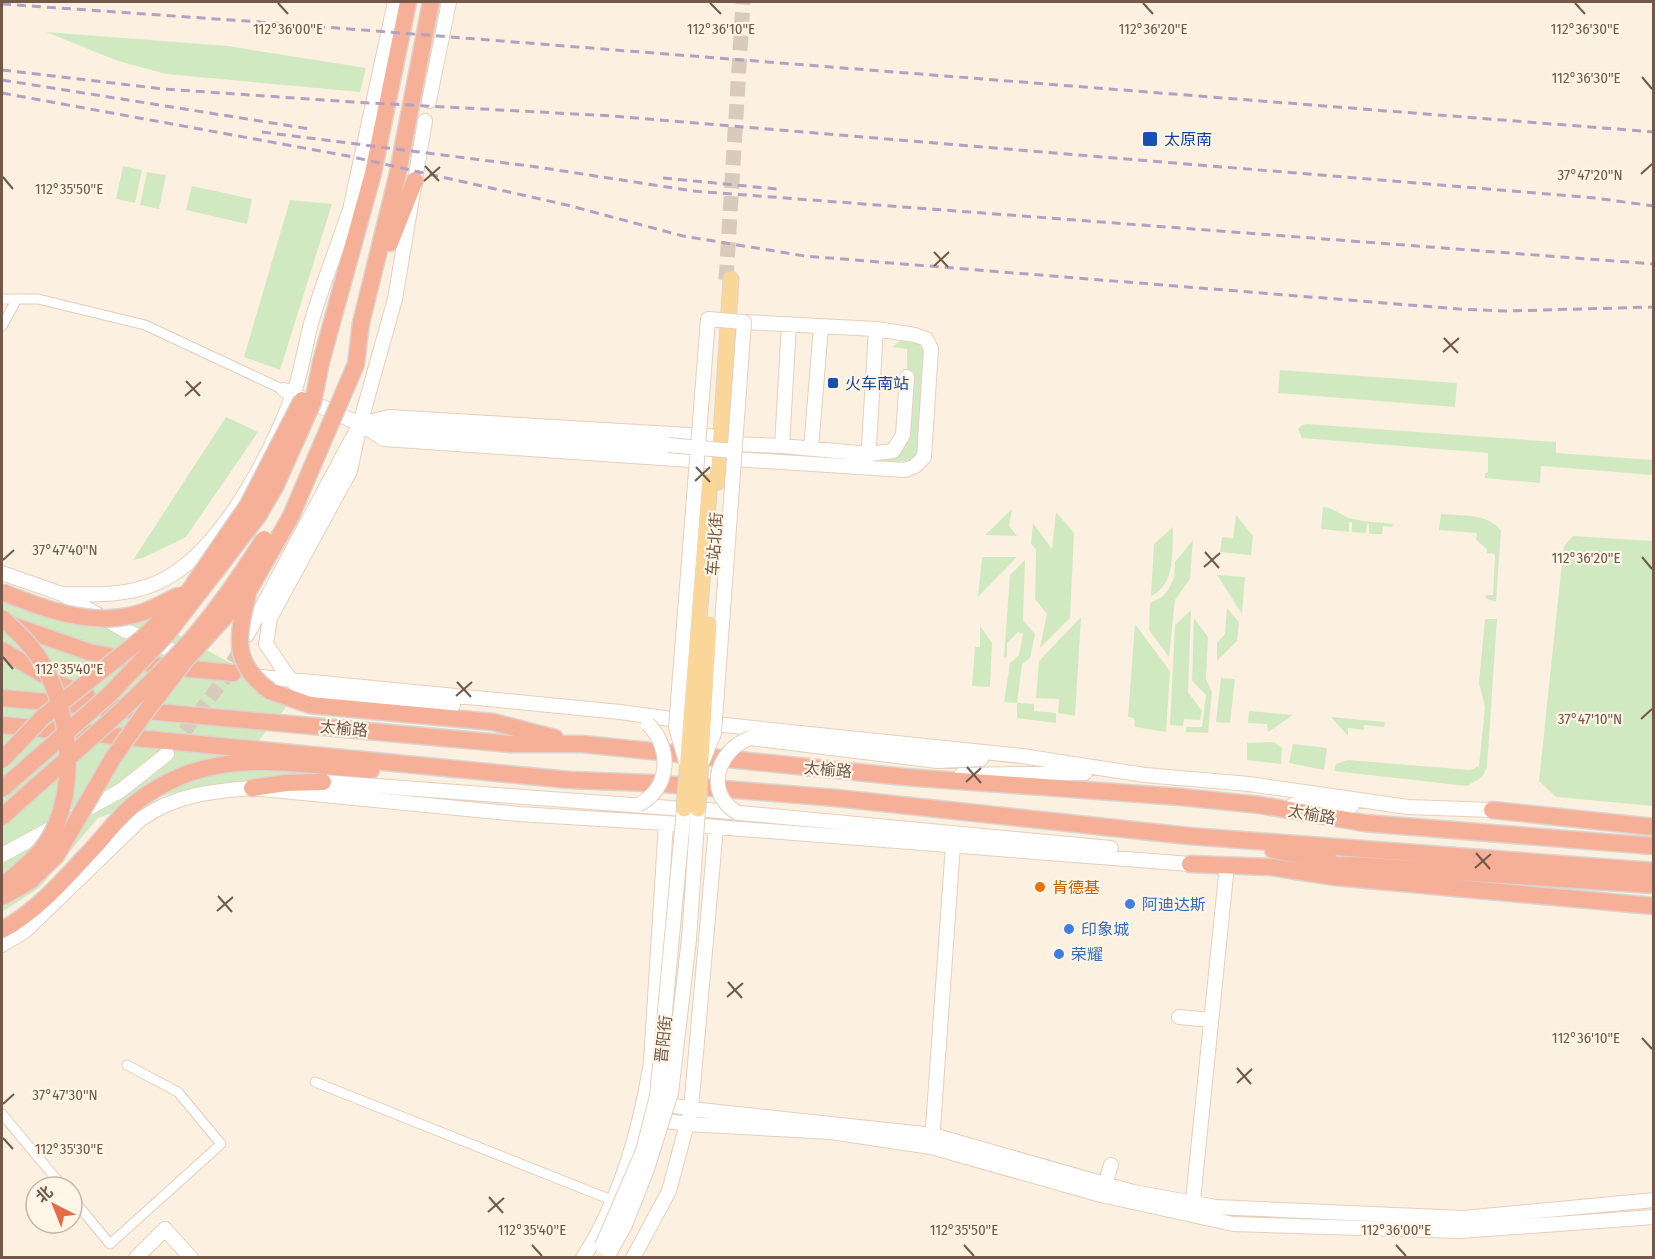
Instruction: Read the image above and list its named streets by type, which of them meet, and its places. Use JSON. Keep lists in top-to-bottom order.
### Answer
{
  "streets": {
    "highway": ["太榆路"],
    "main road": ["晋阳街"]
  },
  "places": {
    "transit": ["太原南", "火车南站"],
    "other": [
      "肯德基",
      "阿迪达斯",
      "印象城",
      "荣耀"
    ]
  },
  "north": "top left",
  "coordinates": [
    "112°36'10\"E",
    "112°36'20\"E",
    "112°36'00\"E",
    "112°36'30\"E",
    "37°47'20\"N",
    "112°35'50\"E",
    "37°47'40\"N",
    "112°35'40\"E",
    "37°47'10\"N",
    "37°47'30\"N",
    "112°35'30\"E"
  ]
}
